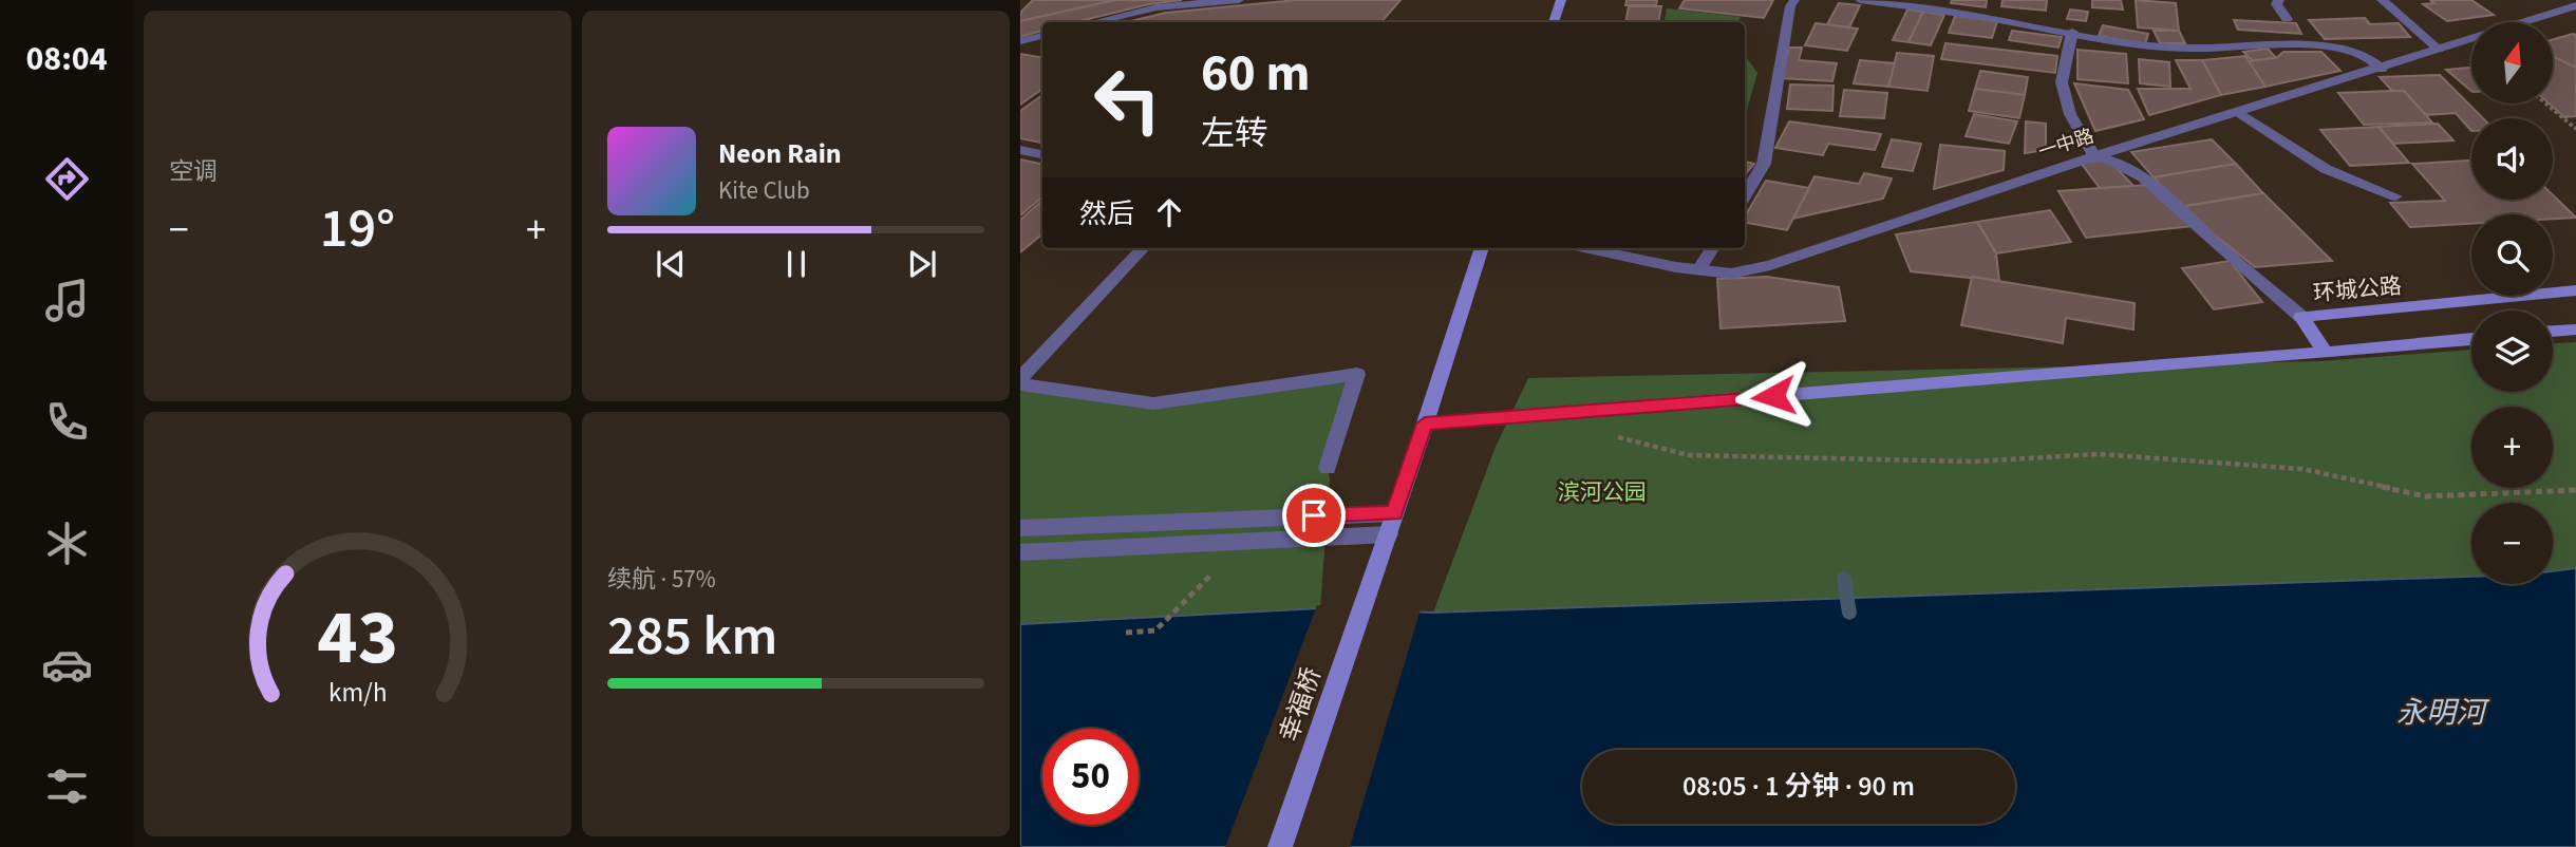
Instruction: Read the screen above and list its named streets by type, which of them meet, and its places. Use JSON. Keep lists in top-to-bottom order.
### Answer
{
  "streets": {
    "main road": ["环城公路", "幸福桥"],
    "street": ["一中路"]
  },
  "water": ["永明河"],
  "parks": ["滨河公园"],
  "north": "top",
  "page": {
    "tabs": "08:04",
    "tile": [
      "空调",
      ["续航 · 57%", "285 km"]
    ],
    "map_buttons": ["+", "−"],
    "turn": ["60 m", "左转"],
    "song": ["Neon Rain", "Kite Club"],
    "then": "然后",
    "heat": ["−", "19°", "+"],
    "limit": "50",
    "trip": "08:05 · 1 分钟 · 90 m",
    "gauge": ["43", "km/h"]
  }
}
